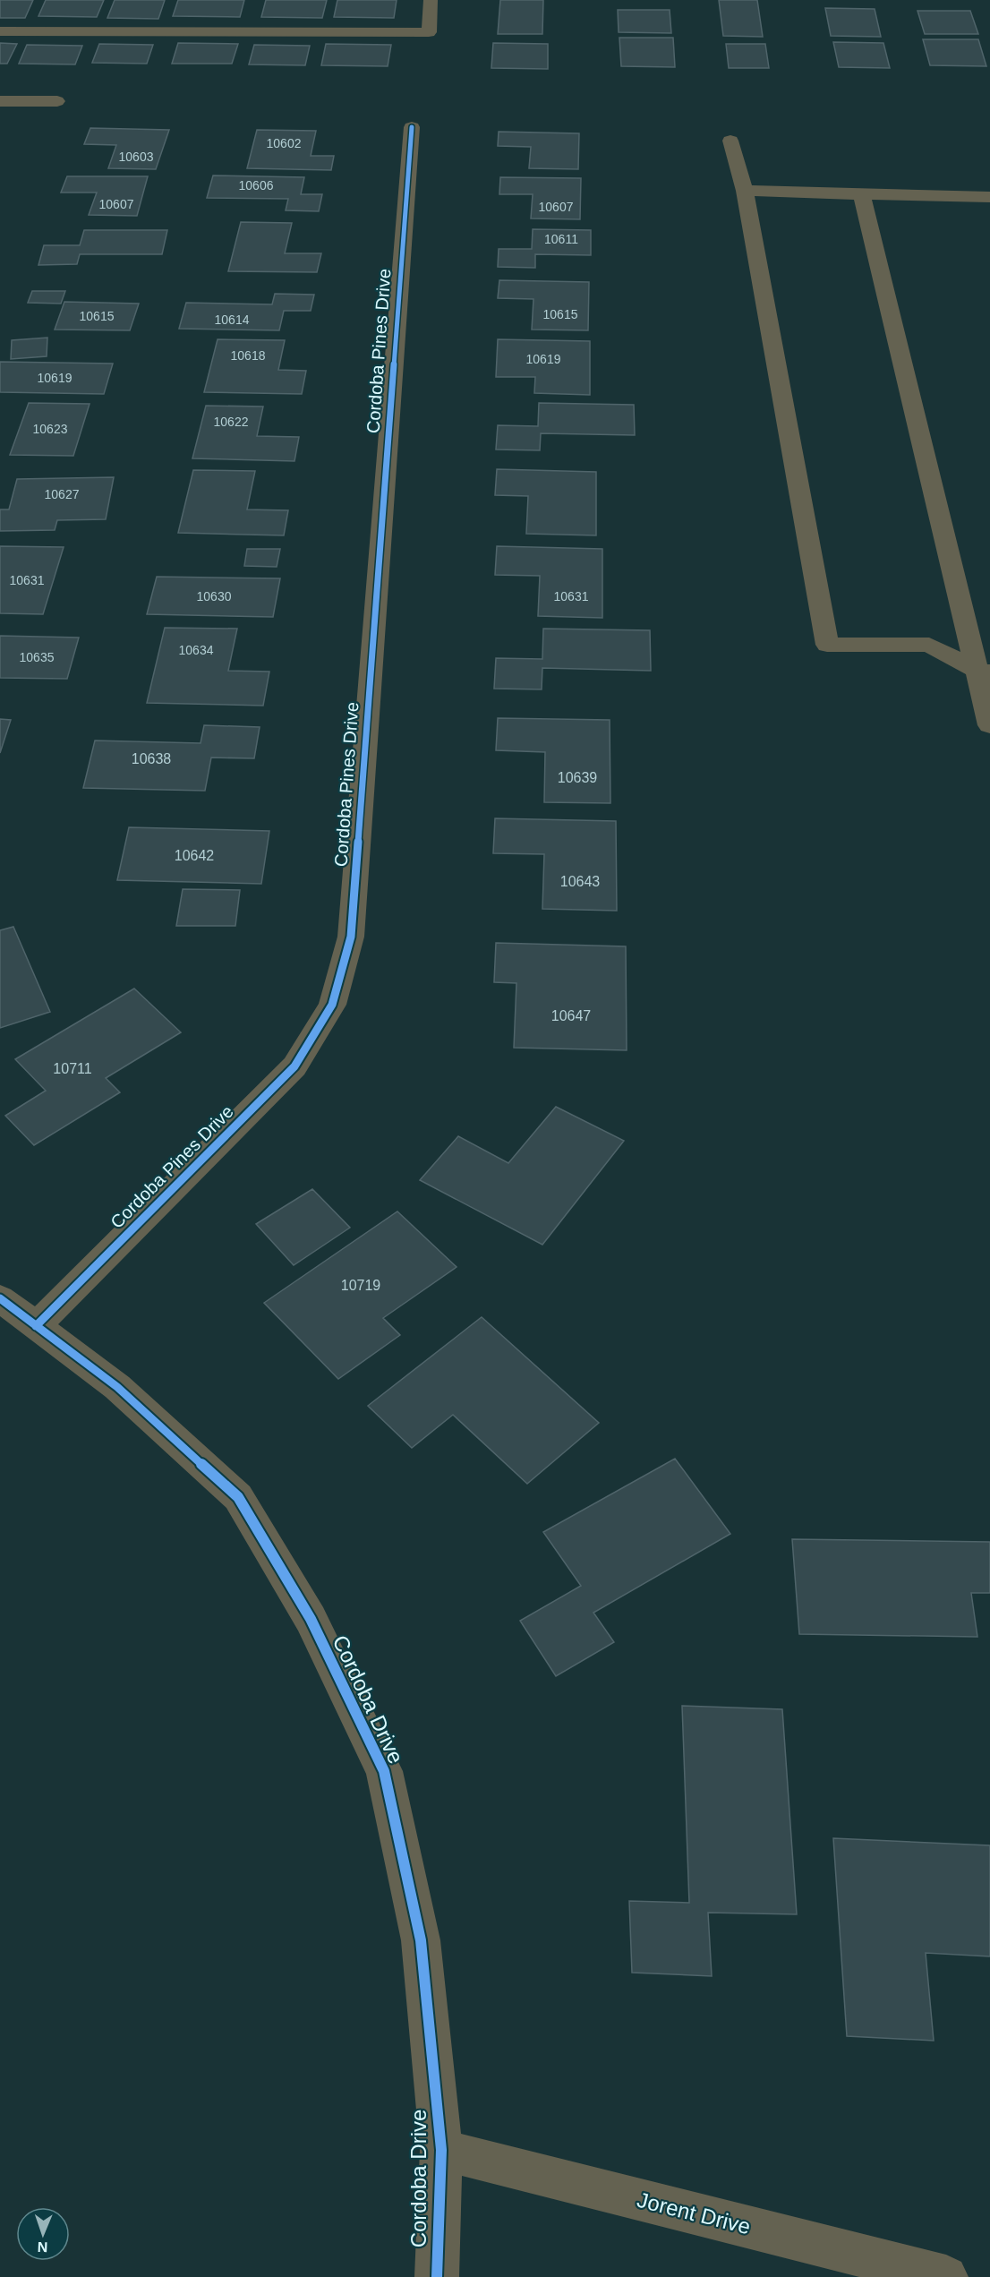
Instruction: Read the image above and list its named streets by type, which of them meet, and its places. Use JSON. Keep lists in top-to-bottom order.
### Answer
{
  "streets": {
    "street": ["Cordoba Pines Drive", "Cordoba Drive", "Jorent Drive"]
  },
  "crossings": [
    ["Cordoba Pines Drive", "Cordoba Drive"],
    ["Cordoba Drive", "Jorent Drive"]
  ],
  "house_numbers": [
    "10602",
    "10603",
    "10606",
    "10607",
    "10607",
    "10611",
    "10615",
    "10615",
    "10614",
    "10618",
    "10619",
    "10619",
    "10622",
    "10623",
    "10627",
    "10631",
    "10630",
    "10631",
    "10634",
    "10635",
    "10638",
    "10639",
    "10642",
    "10643",
    "10647",
    "10711",
    "10719"
  ],
  "north": "bottom"
}
